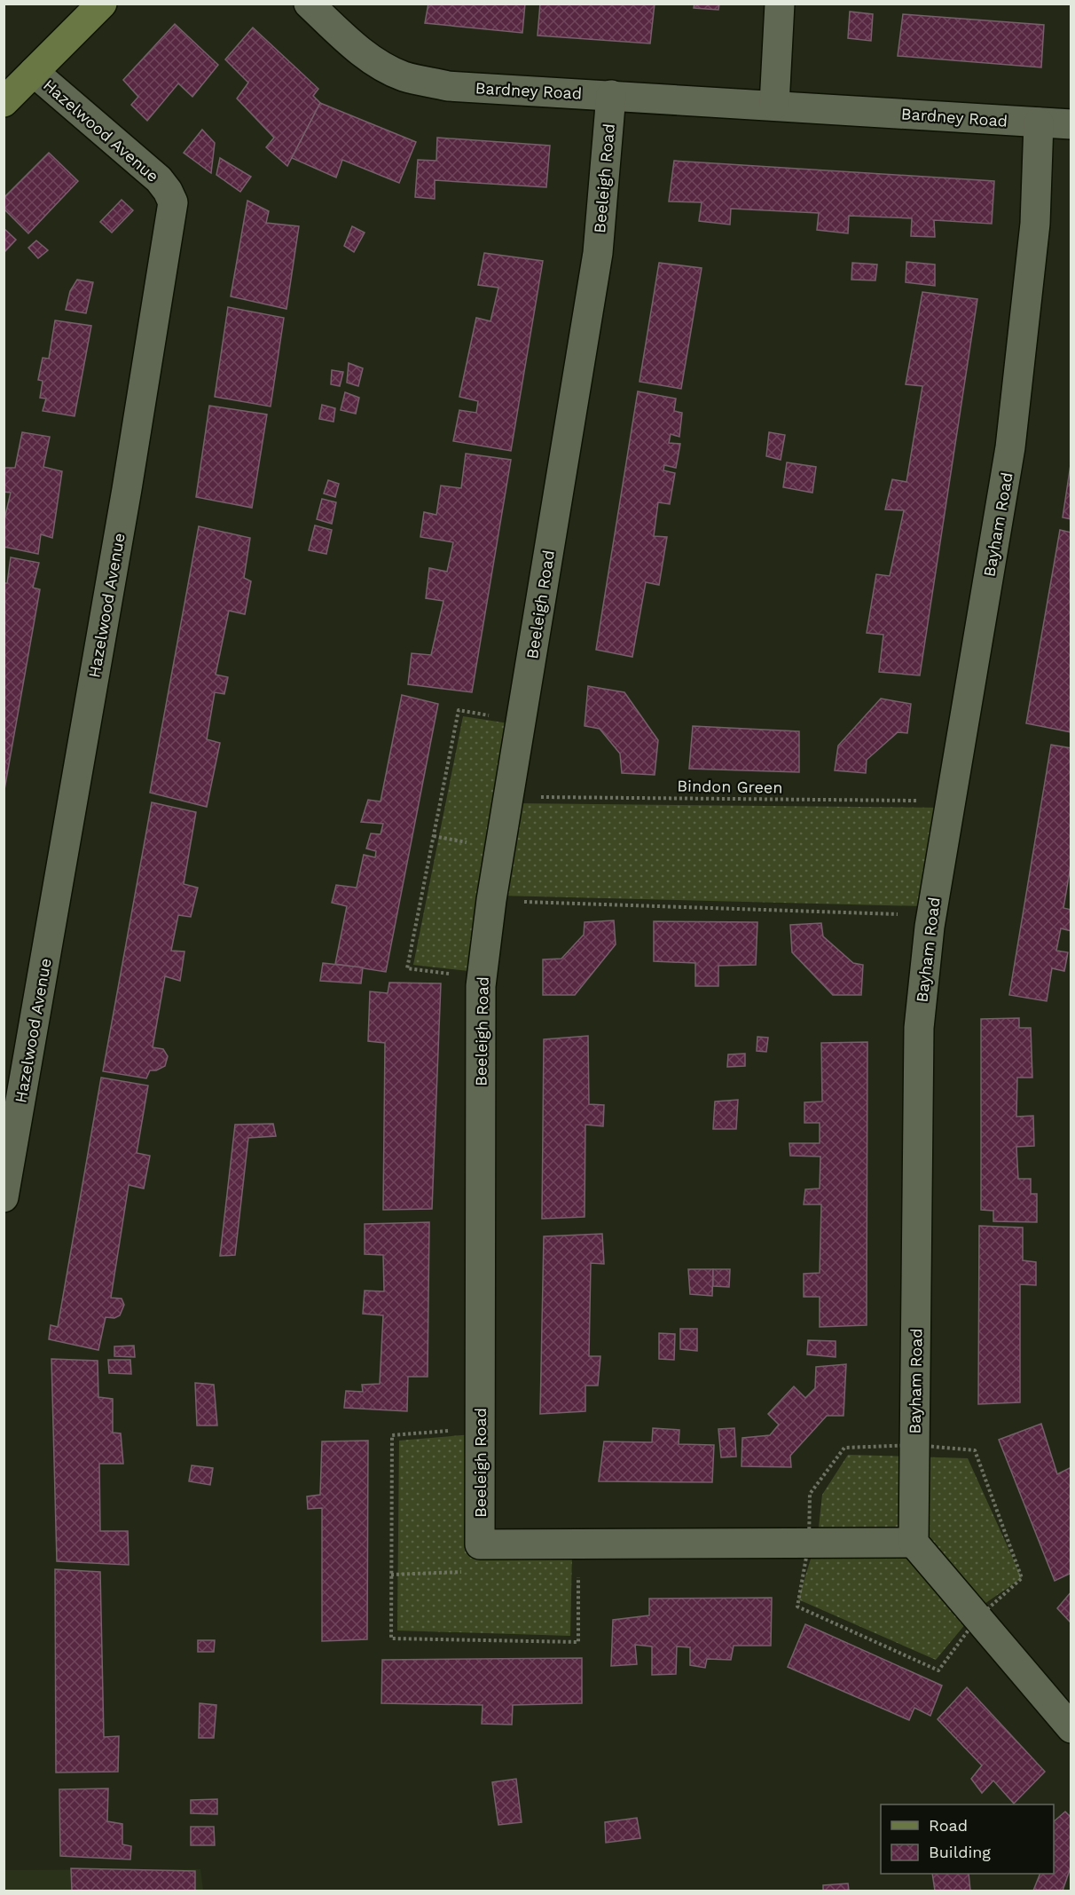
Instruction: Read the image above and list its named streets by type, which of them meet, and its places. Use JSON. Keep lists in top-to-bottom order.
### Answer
{
  "streets": {
    "street": [
      "Bardney Road",
      "Hazelwood Avenue",
      "Beeleigh Road",
      "Bayham Road"
    ],
    "path": ["Bindon Green"]
  },
  "crossings": [
    ["Bardney Road", "Beeleigh Road"],
    ["Bardney Road", "Bayham Road"],
    ["Beeleigh Road", "Bayham Road"],
    ["Beeleigh Road", "Bindon Green"],
    ["Bayham Road", "Bindon Green"]
  ],
  "legend": ["Road", "Building"]
}
